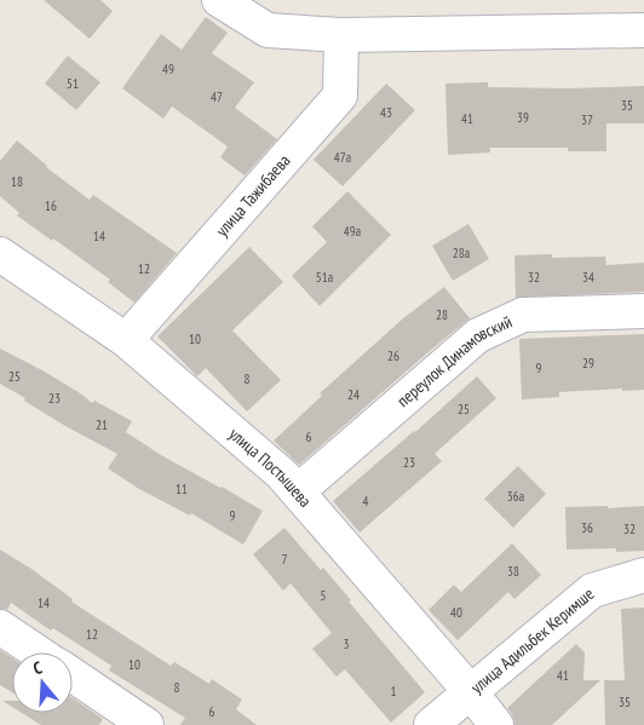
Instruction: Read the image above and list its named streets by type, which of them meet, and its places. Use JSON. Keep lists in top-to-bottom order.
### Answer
{
  "streets": {
    "street": [
      "улица Тажибаева",
      "переулок Динамовский",
      "улица Постышева",
      "улица Адильбек Керимше"
    ]
  },
  "crossings": [
    ["улица Тажибаева", "улица Постышева"],
    ["переулок Динамовский", "улица Постышева"],
    ["улица Постышева", "улица Адильбек Керимше"]
  ],
  "house_numbers": [
    "49",
    "51",
    "47",
    "35",
    "43",
    "39",
    "41",
    "37",
    "47а",
    "18",
    "16",
    "49а",
    "14",
    "28а",
    "12",
    "51а",
    "32",
    "34",
    "28",
    "10",
    "26",
    "29",
    "9",
    "25",
    "8",
    "24",
    "23",
    "25",
    "21",
    "6",
    "23",
    "11",
    "36а",
    "4",
    "9",
    "36",
    "32",
    "7",
    "38",
    "5",
    "14",
    "40",
    "12",
    "3",
    "10",
    "41",
    "8",
    "1",
    "35",
    "6"
  ],
  "north": "top"
}
